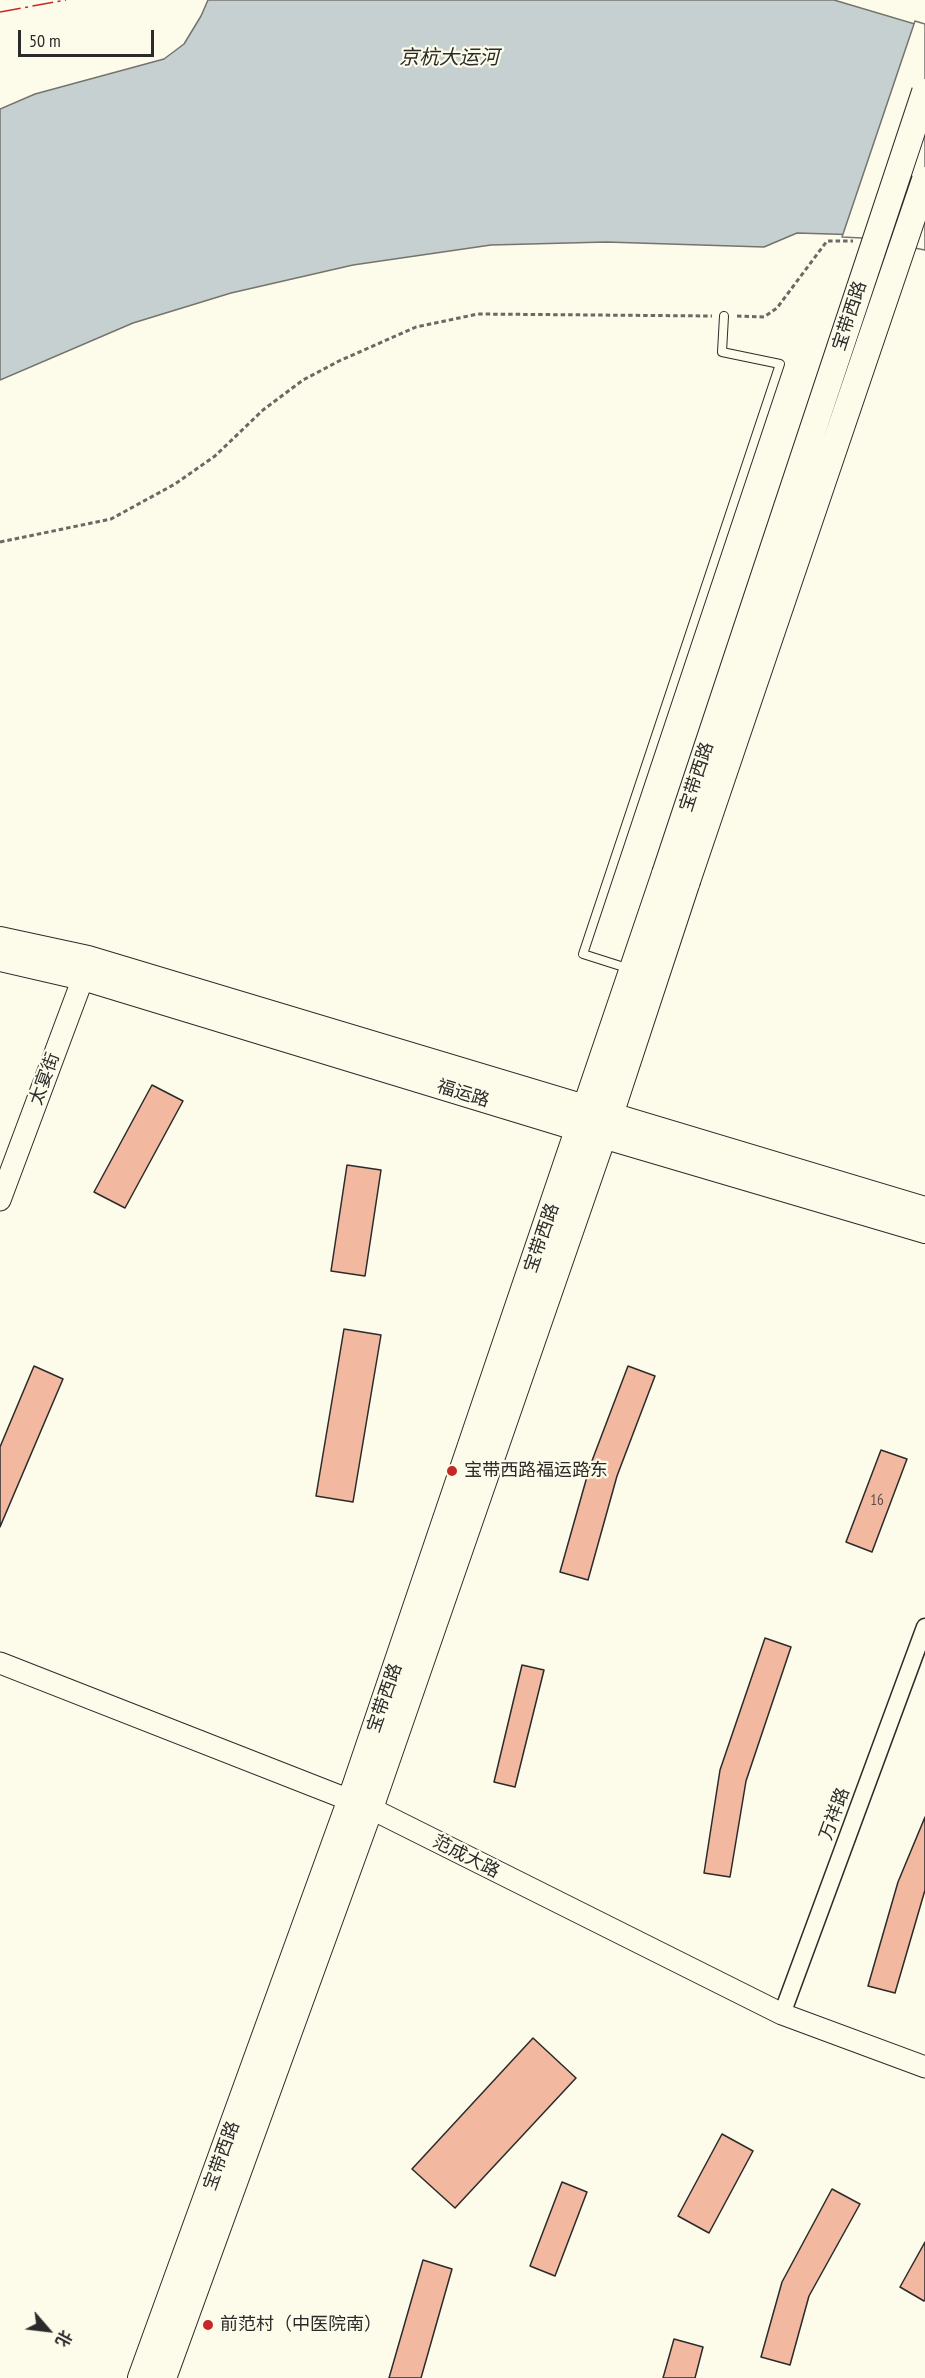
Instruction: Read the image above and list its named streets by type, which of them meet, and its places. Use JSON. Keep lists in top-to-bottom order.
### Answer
{
  "streets": {
    "main road": ["宝带西路", "福运路"],
    "street": ["太宴街", "万祥路", "范成大路"]
  },
  "crossings": [
    ["宝带西路", "福运路"],
    ["宝带西路", "范成大路"],
    ["太宴街", "福运路"],
    ["万祥路", "范成大路"]
  ],
  "water": ["京杭大运河"],
  "places": ["宝带西路福运路东", "前范村（中医院南）"],
  "house_numbers": ["16"],
  "scale_bar": "50 m",
  "north": "bottom right"
}
